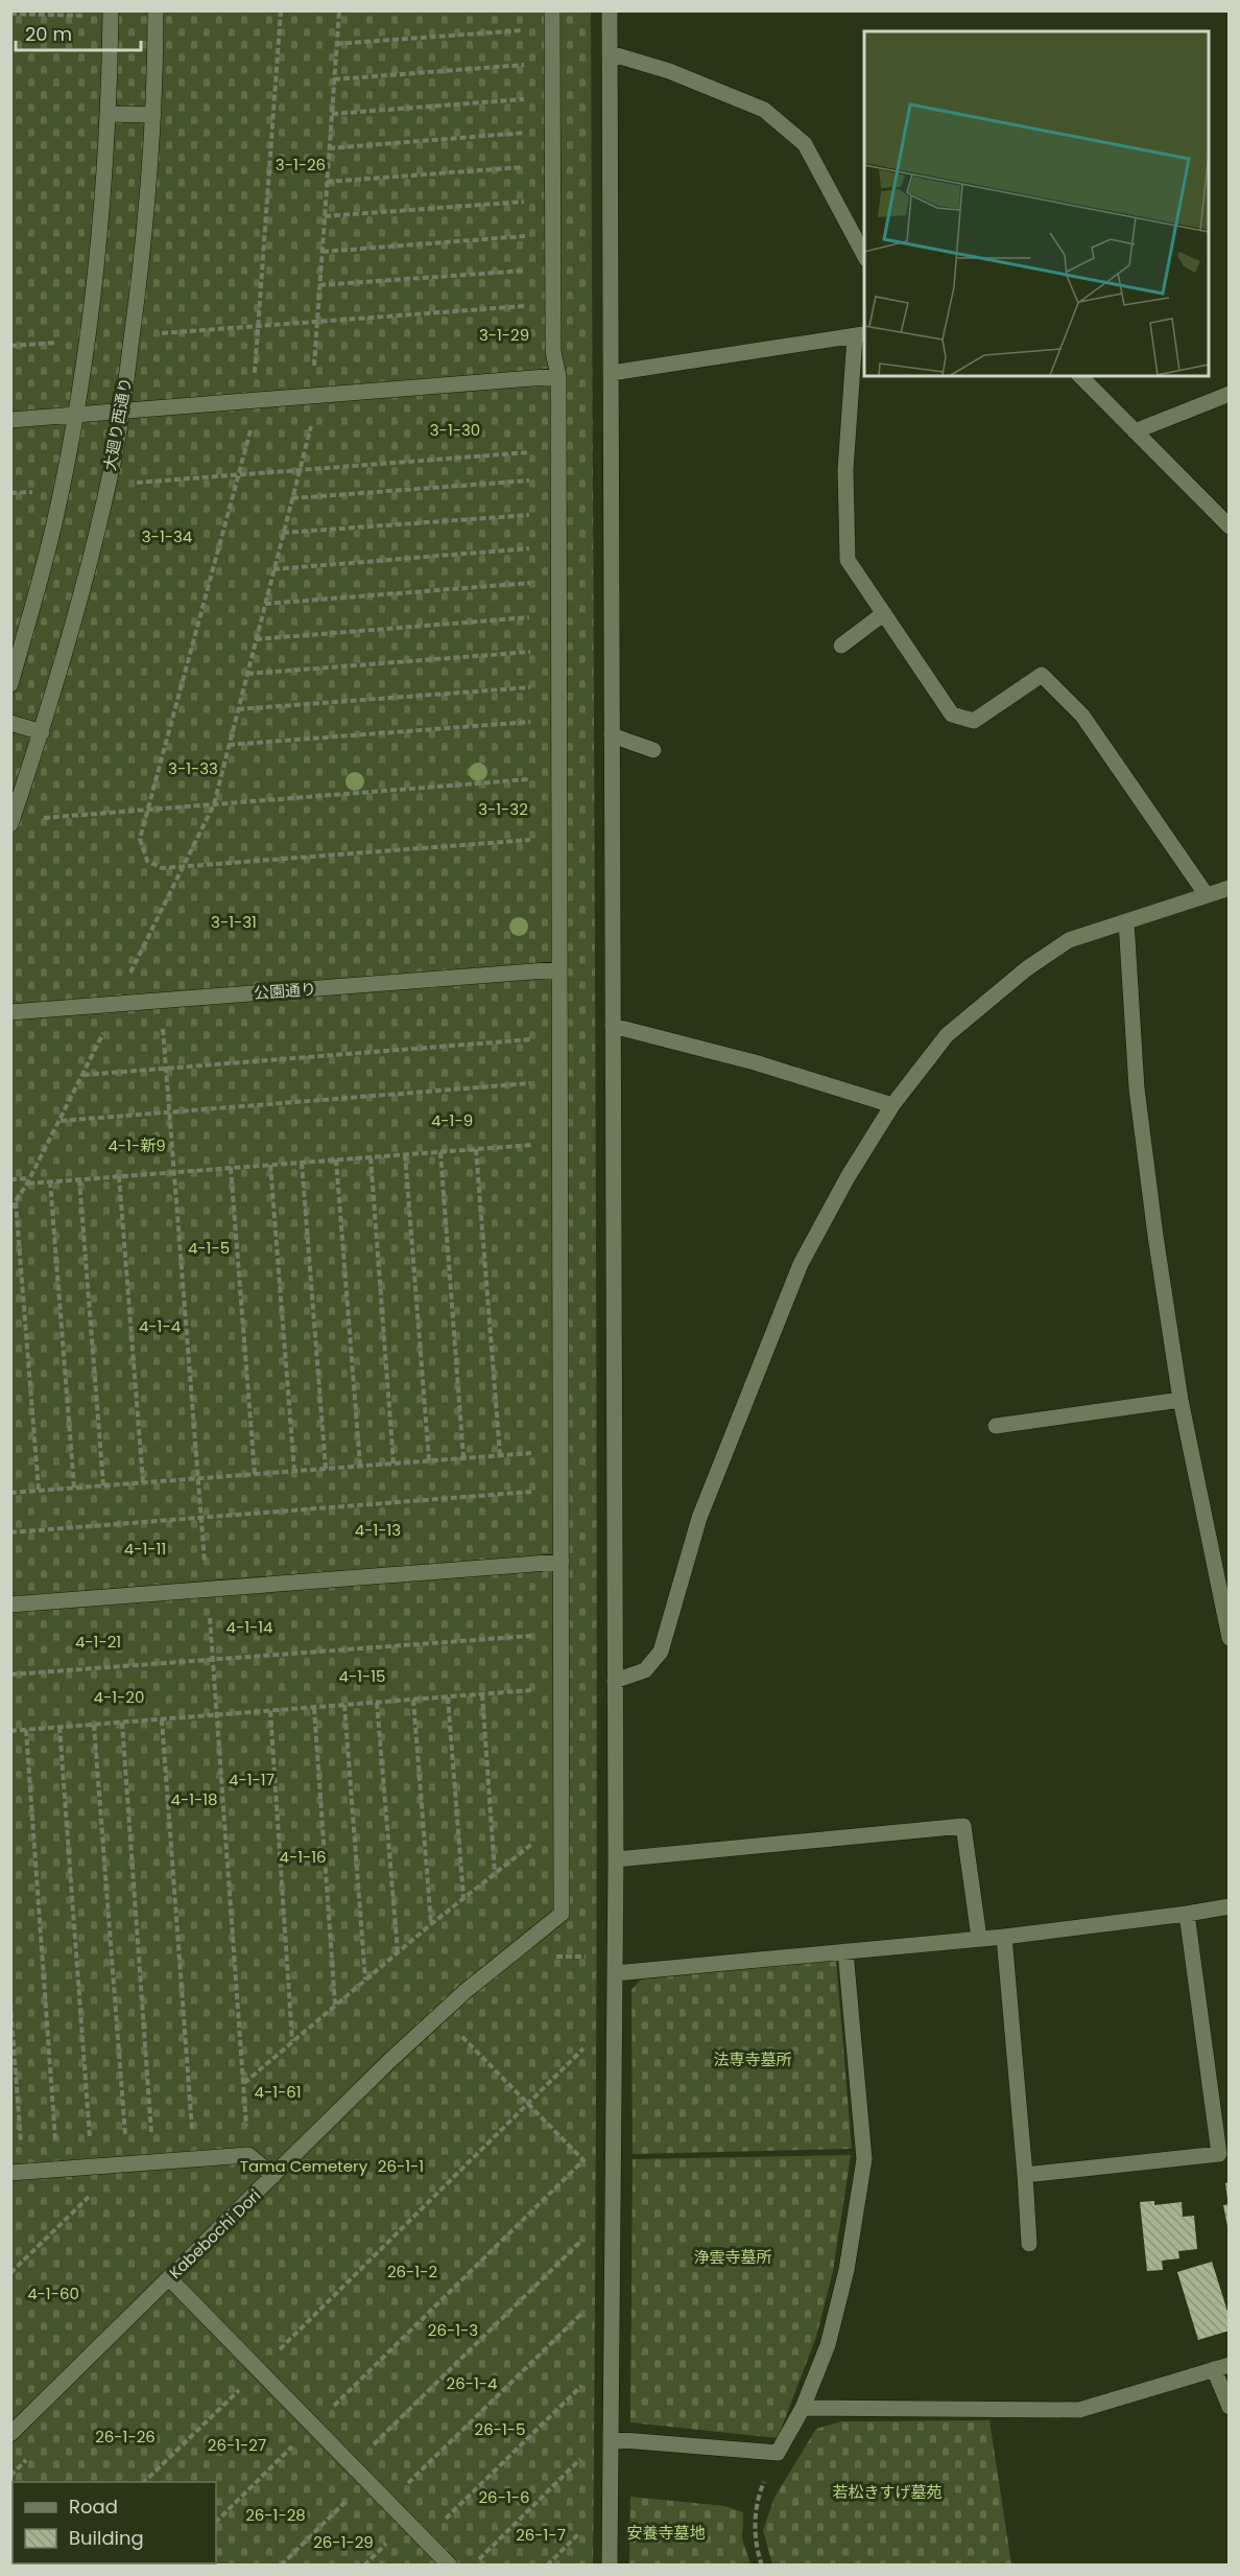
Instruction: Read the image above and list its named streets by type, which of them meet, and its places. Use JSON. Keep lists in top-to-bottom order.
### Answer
{
  "streets": {
    "street": ["大廻り西通り", "公園通り", "Kabebochi Dori"]
  },
  "parks": [
    "3-1-26",
    "3-1-29",
    "3-1-30",
    "3-1-34",
    "3-1-33",
    "3-1-32",
    "3-1-31",
    "4-1-9",
    "4-1-新9",
    "4-1-5",
    "4-1-4",
    "4-1-13",
    "4-1-11",
    "4-1-14",
    "4-1-21",
    "4-1-15",
    "4-1-20",
    "4-1-17",
    "4-1-18",
    "4-1-16",
    "法専寺墓所",
    "4-1-61",
    "Tama Cemetery",
    "26-1-1",
    "浄雲寺墓所",
    "26-1-2",
    "4-1-60",
    "26-1-3",
    "26-1-4",
    "26-1-5",
    "26-1-26",
    "26-1-27",
    "若松きすげ墓苑",
    "26-1-6",
    "26-1-28",
    "安養寺墓地",
    "26-1-7",
    "26-1-29"
  ],
  "legend": ["Road", "Building"],
  "scale_bar": "20 m"
}
